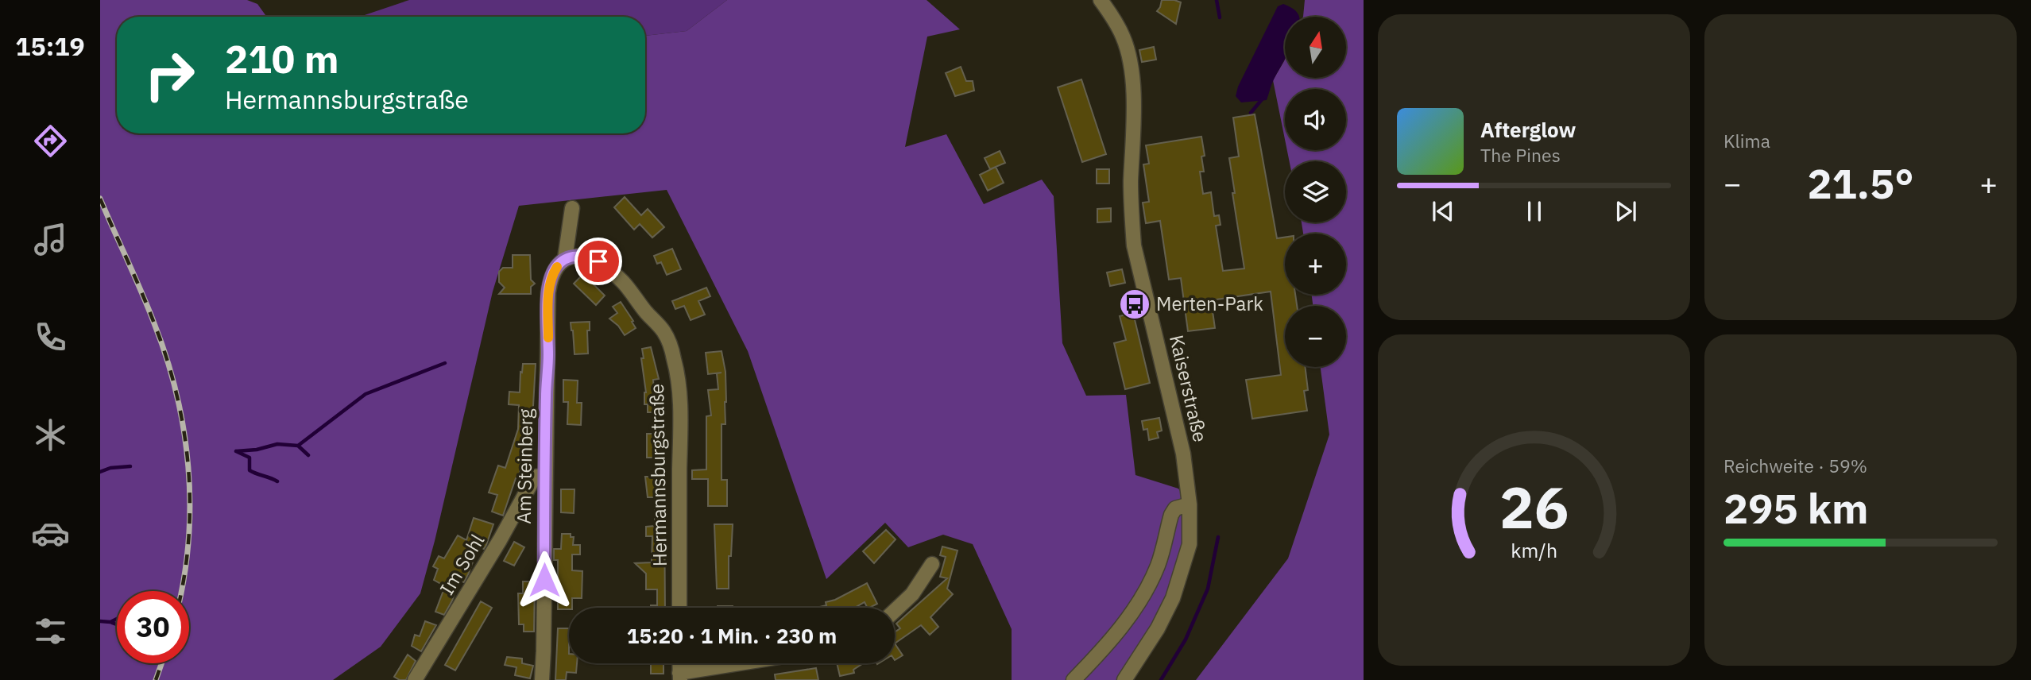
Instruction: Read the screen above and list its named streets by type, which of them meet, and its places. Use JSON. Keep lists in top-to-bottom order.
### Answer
{
  "streets": {
    "street": [
      "Kaiserstraße",
      "Am Steinberg",
      "Hermannsburgstraße",
      "Im Sohl"
    ]
  },
  "crossings": [
    ["Am Steinberg", "Hermannsburgstraße"],
    ["Am Steinberg", "Im Sohl"]
  ],
  "places": {
    "bus stop": ["Merten-Park"]
  },
  "north": "top",
  "page": {
    "tabs": "15:19",
    "tile": [
      "Klima",
      ["Reichweite · 59%", "295 km"]
    ],
    "map_buttons": ["+", "−"],
    "turn": ["210 m", "Hermannsburgstraße"],
    "song": ["Afterglow", "The Pines"],
    "heat": ["−", "21.5°", "+"],
    "limit": "30",
    "trip": "15:20 · 1 Min. · 230 m",
    "gauge": ["26", "km/h"]
  }
}
